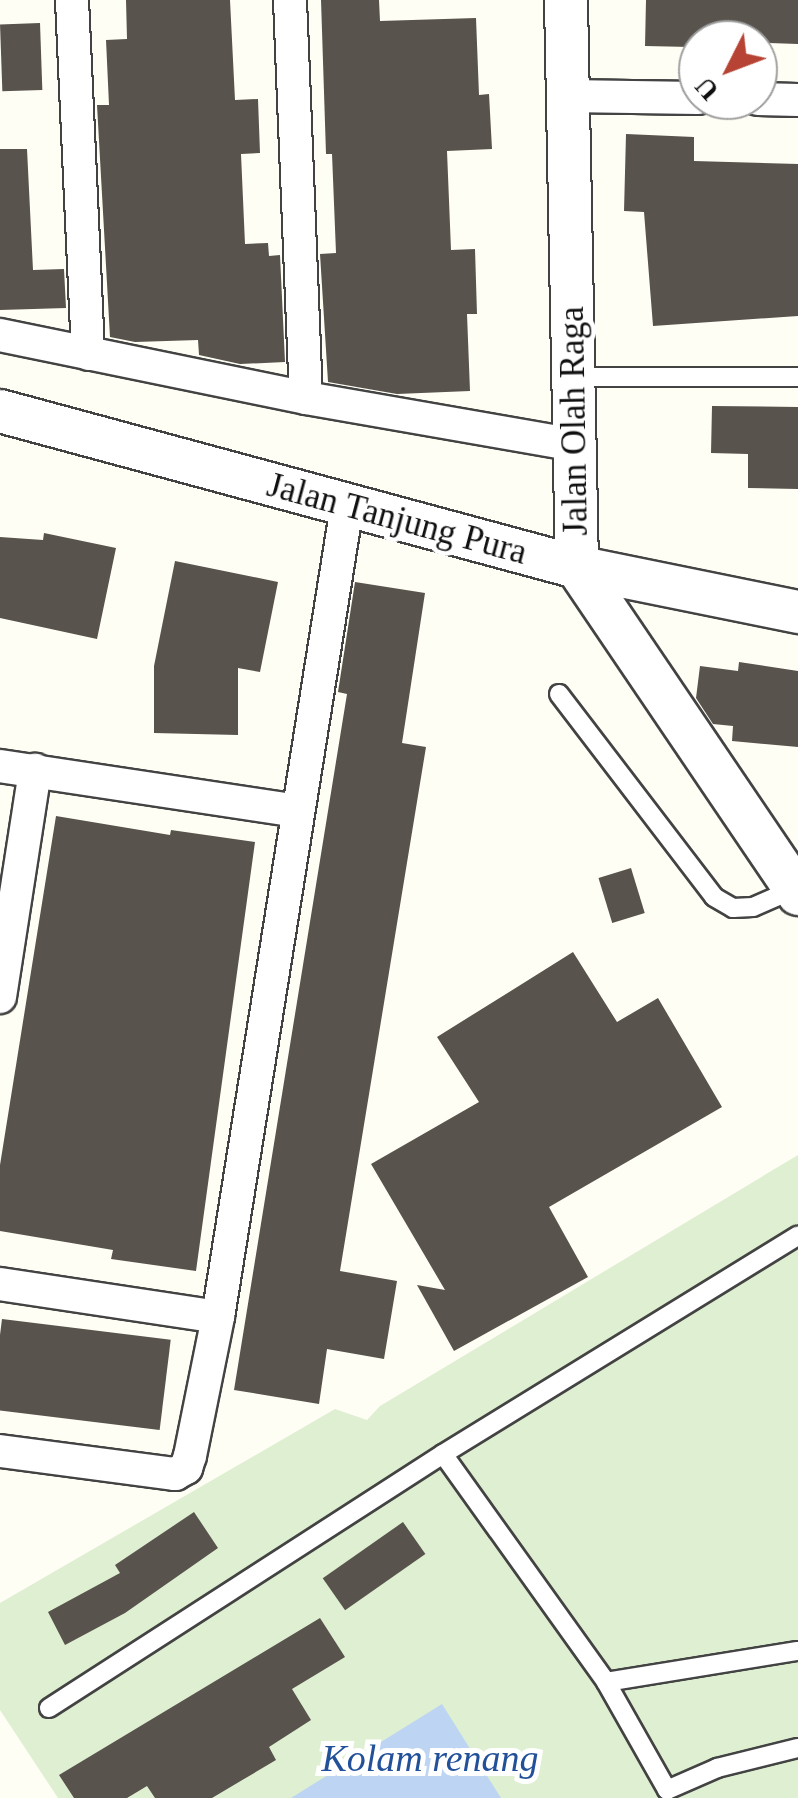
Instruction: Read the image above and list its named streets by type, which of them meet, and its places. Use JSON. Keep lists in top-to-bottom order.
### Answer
{
  "streets": {
    "street": ["Jalan Olah Raga", "Jalan Tanjung Pura"]
  },
  "crossings": [
    ["Jalan Olah Raga", "Jalan Tanjung Pura"]
  ],
  "water": ["Kolam renang"],
  "north": "bottom left"
}
